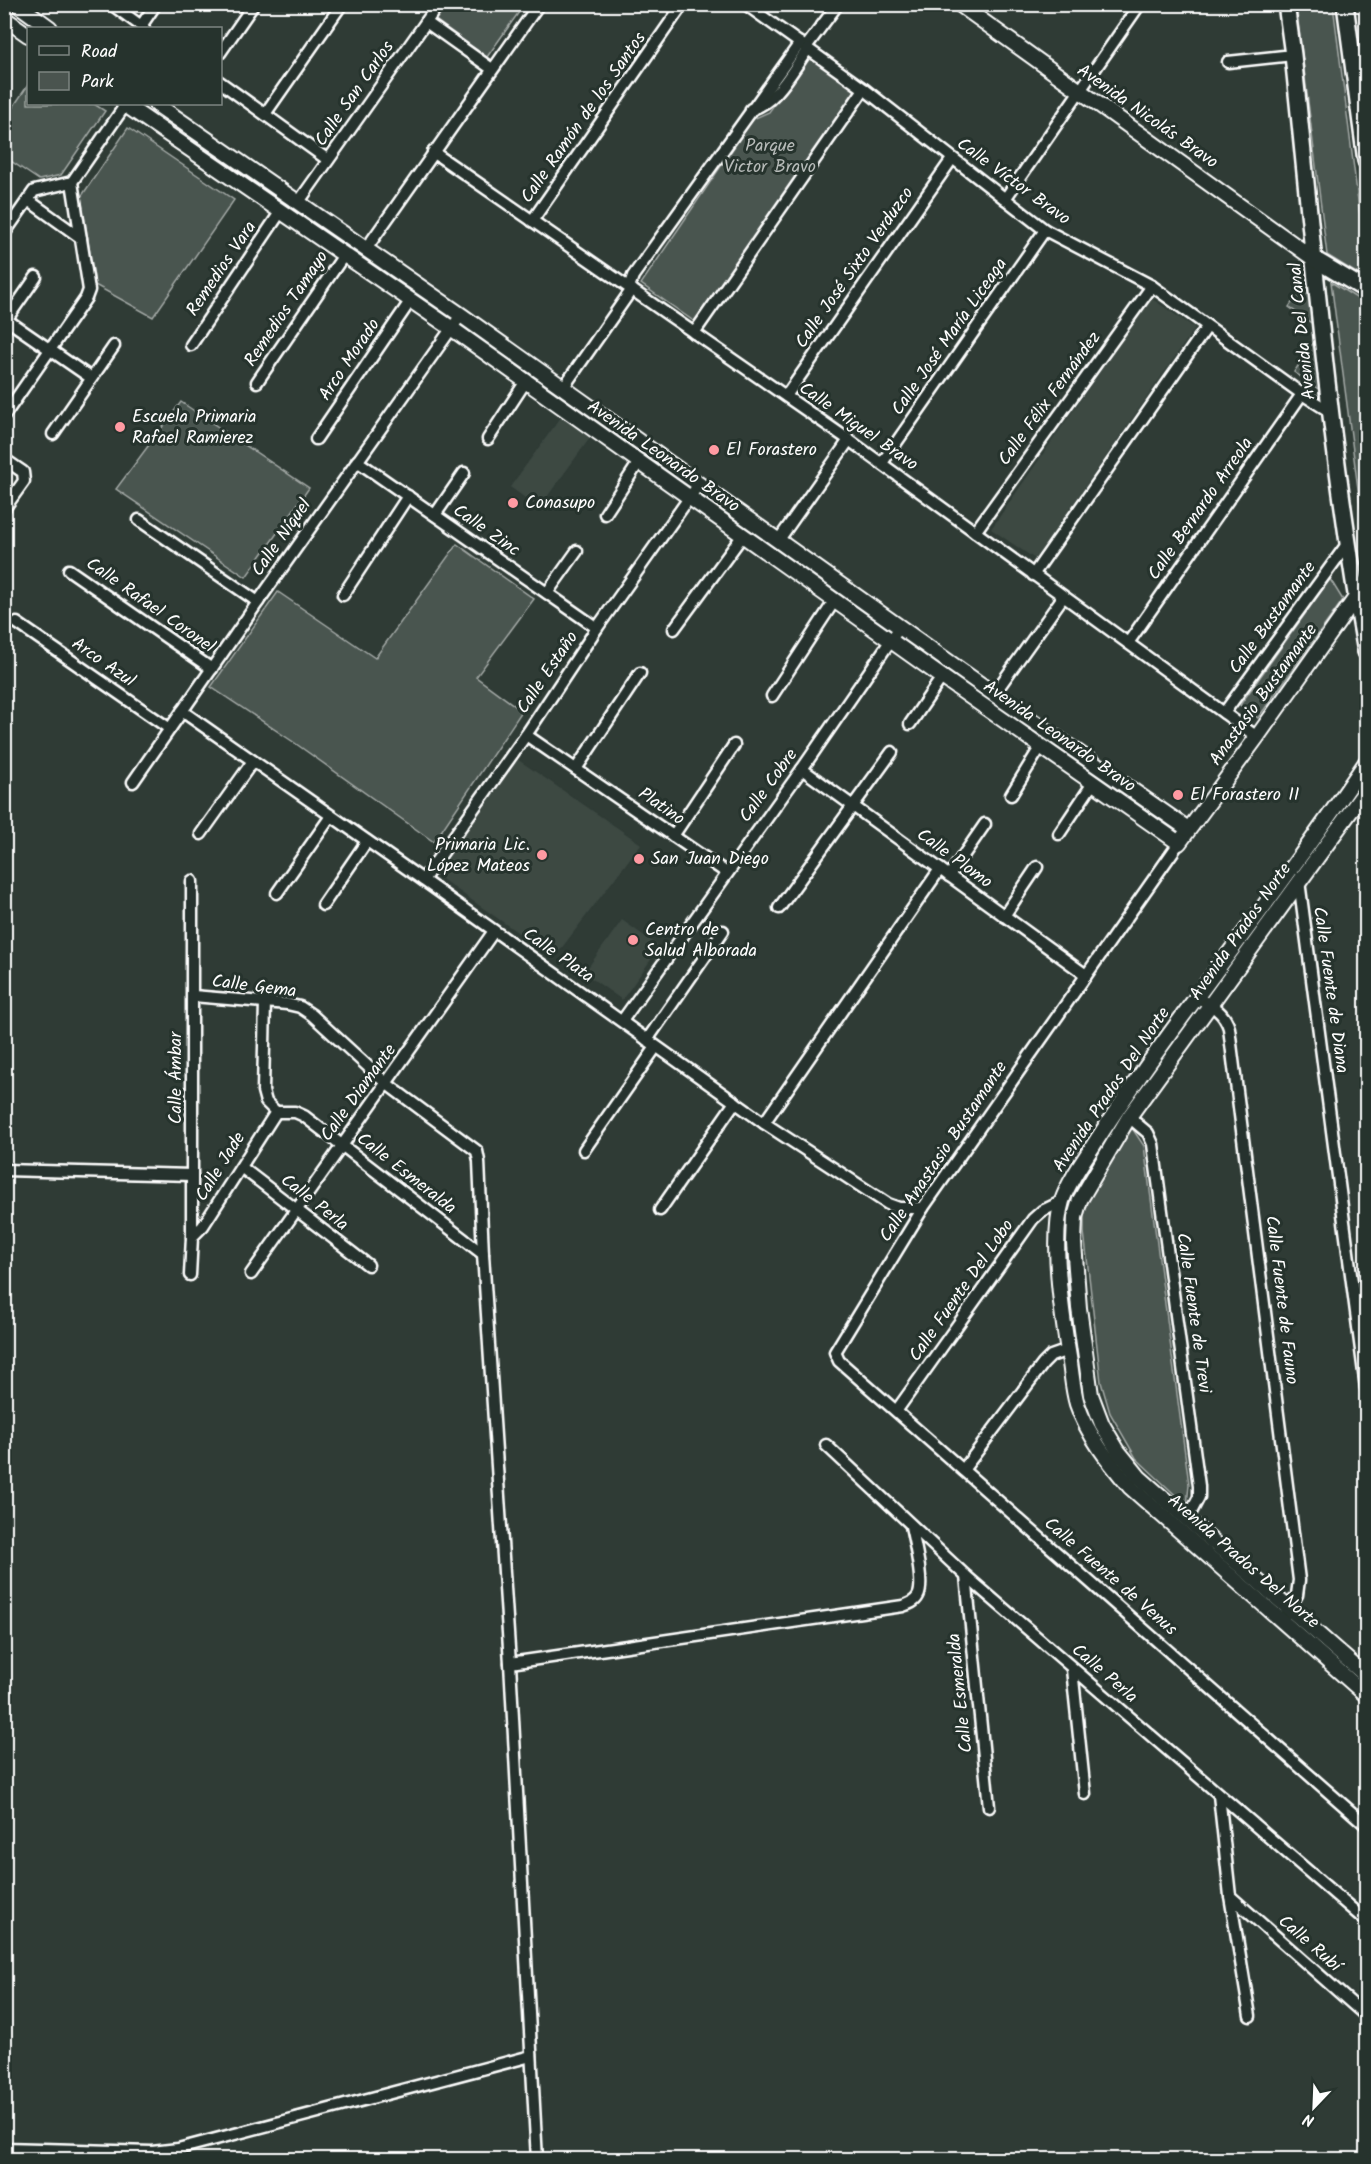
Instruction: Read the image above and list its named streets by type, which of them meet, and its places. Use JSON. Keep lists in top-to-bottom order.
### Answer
{
  "streets": {
    "main road": ["Avenida Del Canal"],
    "street": [
      "Calle San Carlos",
      "Avenida Nicolás Bravo",
      "Calle Ramón de los Santos",
      "Calle Víctor Bravo",
      "Calle José Sixto Verduzco",
      "Remedios Vara",
      "Remedios Tamayo",
      "Calle José María Liceaga",
      "Arco Morado",
      "Calle Félix Fernández",
      "Calle Miguel Bravo",
      "Avenida Leonardo Bravo",
      "Calle Bernardo Arreola",
      "Calle Zinc",
      "Calle Níquel",
      "Calle Rafael Coronel",
      "Calle Bustamante",
      "Arco Azul",
      "Calle Estaño",
      "Anastasio Bustamante",
      "Calle Cobre",
      "Platino",
      "Calle Plomo",
      "Avenida Prados Norte",
      "Calle Plata",
      "Calle Gema",
      "Calle Fuente de Diana",
      "Calle Ámbar",
      "Avenida Prados Del Norte",
      "Calle Diamante",
      "Calle Anastasio Bustamante",
      "Calle Jade",
      "Calle Esmeralda",
      "Calle Perla",
      "Calle Fuente Del Lobo",
      "Calle Fuente de Fauno",
      "Calle Fuente de Trevi",
      "Calle Fuente de Venus",
      "Calle Rubí"
    ]
  },
  "crossings": [
    ["Calle San Carlos", "Avenida Leonardo Bravo"],
    ["Avenida Nicolás Bravo", "Avenida Del Canal"],
    ["Calle Ramón de los Santos", "Calle Miguel Bravo"],
    ["Calle Víctor Bravo", "Calle José Sixto Verduzco"],
    ["Calle Víctor Bravo", "Avenida Del Canal"],
    ["Calle Víctor Bravo", "Calle José María Liceaga"],
    ["Calle Víctor Bravo", "Calle Félix Fernández"],
    ["Calle Víctor Bravo", "Calle Bernardo Arreola"],
    ["Calle José Sixto Verduzco", "Calle Miguel Bravo"],
    ["Remedios Vara", "Avenida Leonardo Bravo"],
    ["Remedios Tamayo", "Avenida Leonardo Bravo"],
    ["Avenida Del Canal", "Calle Bustamante"],
    ["Avenida Del Canal", "Anastasio Bustamante"],
    ["Calle José María Liceaga", "Calle Miguel Bravo"],
    ["Arco Morado", "Avenida Leonardo Bravo"],
    ["Calle Félix Fernández", "Calle Miguel Bravo"],
    ["Calle Miguel Bravo", "Calle Bernardo Arreola"],
    ["Calle Miguel Bravo", "Calle Bustamante"],
    ["Calle Miguel Bravo", "Anastasio Bustamante"],
    ["Avenida Leonardo Bravo", "Calle Níquel"],
    ["Avenida Leonardo Bravo", "Calle Estaño"],
    ["Avenida Leonardo Bravo", "Anastasio Bustamante"],
    ["Avenida Leonardo Bravo", "Calle Cobre"],
    ["Calle Zinc", "Calle Níquel"],
    ["Calle Zinc", "Calle Estaño"],
    ["Calle Níquel", "Calle Rafael Coronel"],
    ["Calle Níquel", "Arco Azul"],
    ["Calle Níquel", "Calle Plata"],
    ["Calle Estaño", "Platino"],
    ["Calle Estaño", "Calle Plata"],
    ["Anastasio Bustamante", "Calle Plomo"],
    ["Anastasio Bustamante", "Calle Anastasio Bustamante"],
    ["Calle Cobre", "Platino"],
    ["Calle Cobre", "Calle Plomo"],
    ["Calle Cobre", "Calle Plata"],
    ["Calle Plomo", "Calle Anastasio Bustamante"],
    ["Avenida Prados Norte", "Calle Fuente de Diana"],
    ["Avenida Prados Norte", "Avenida Prados Del Norte"],
    ["Avenida Prados Norte", "Calle Fuente de Fauno"],
    ["Avenida Prados Norte", "Calle Fuente de Trevi"],
    ["Calle Plata", "Calle Diamante"],
    ["Calle Plata", "Calle Anastasio Bustamante"],
    ["Calle Gema", "Calle Ámbar"],
    ["Calle Gema", "Calle Diamante"],
    ["Calle Gema", "Calle Esmeralda"],
    ["Calle Ámbar", "Calle Jade"],
    ["Avenida Prados Del Norte", "Calle Fuente Del Lobo"],
    ["Avenida Prados Del Norte", "Calle Fuente de Fauno"],
    ["Calle Diamante", "Calle Esmeralda"],
    ["Calle Diamante", "Calle Perla"],
    ["Calle Anastasio Bustamante", "Calle Fuente de Venus"],
    ["Calle Jade", "Calle Esmeralda"],
    ["Calle Jade", "Calle Perla"],
    ["Calle Esmeralda", "Calle Perla"],
    ["Calle Fuente Del Lobo", "Calle Fuente de Venus"]
  ],
  "parks": ["Parque Victor Bravo"],
  "places": [
    "Escuela Primaria Rafael Ramierez",
    "El Forastero",
    "Conasupo",
    "El Forastero II",
    "Primaria Lic. López Mateos",
    "San Juan Diego",
    "Centro de Salud Alborada"
  ],
  "legend": ["Road", "Park"],
  "north": "bottom left"
}
